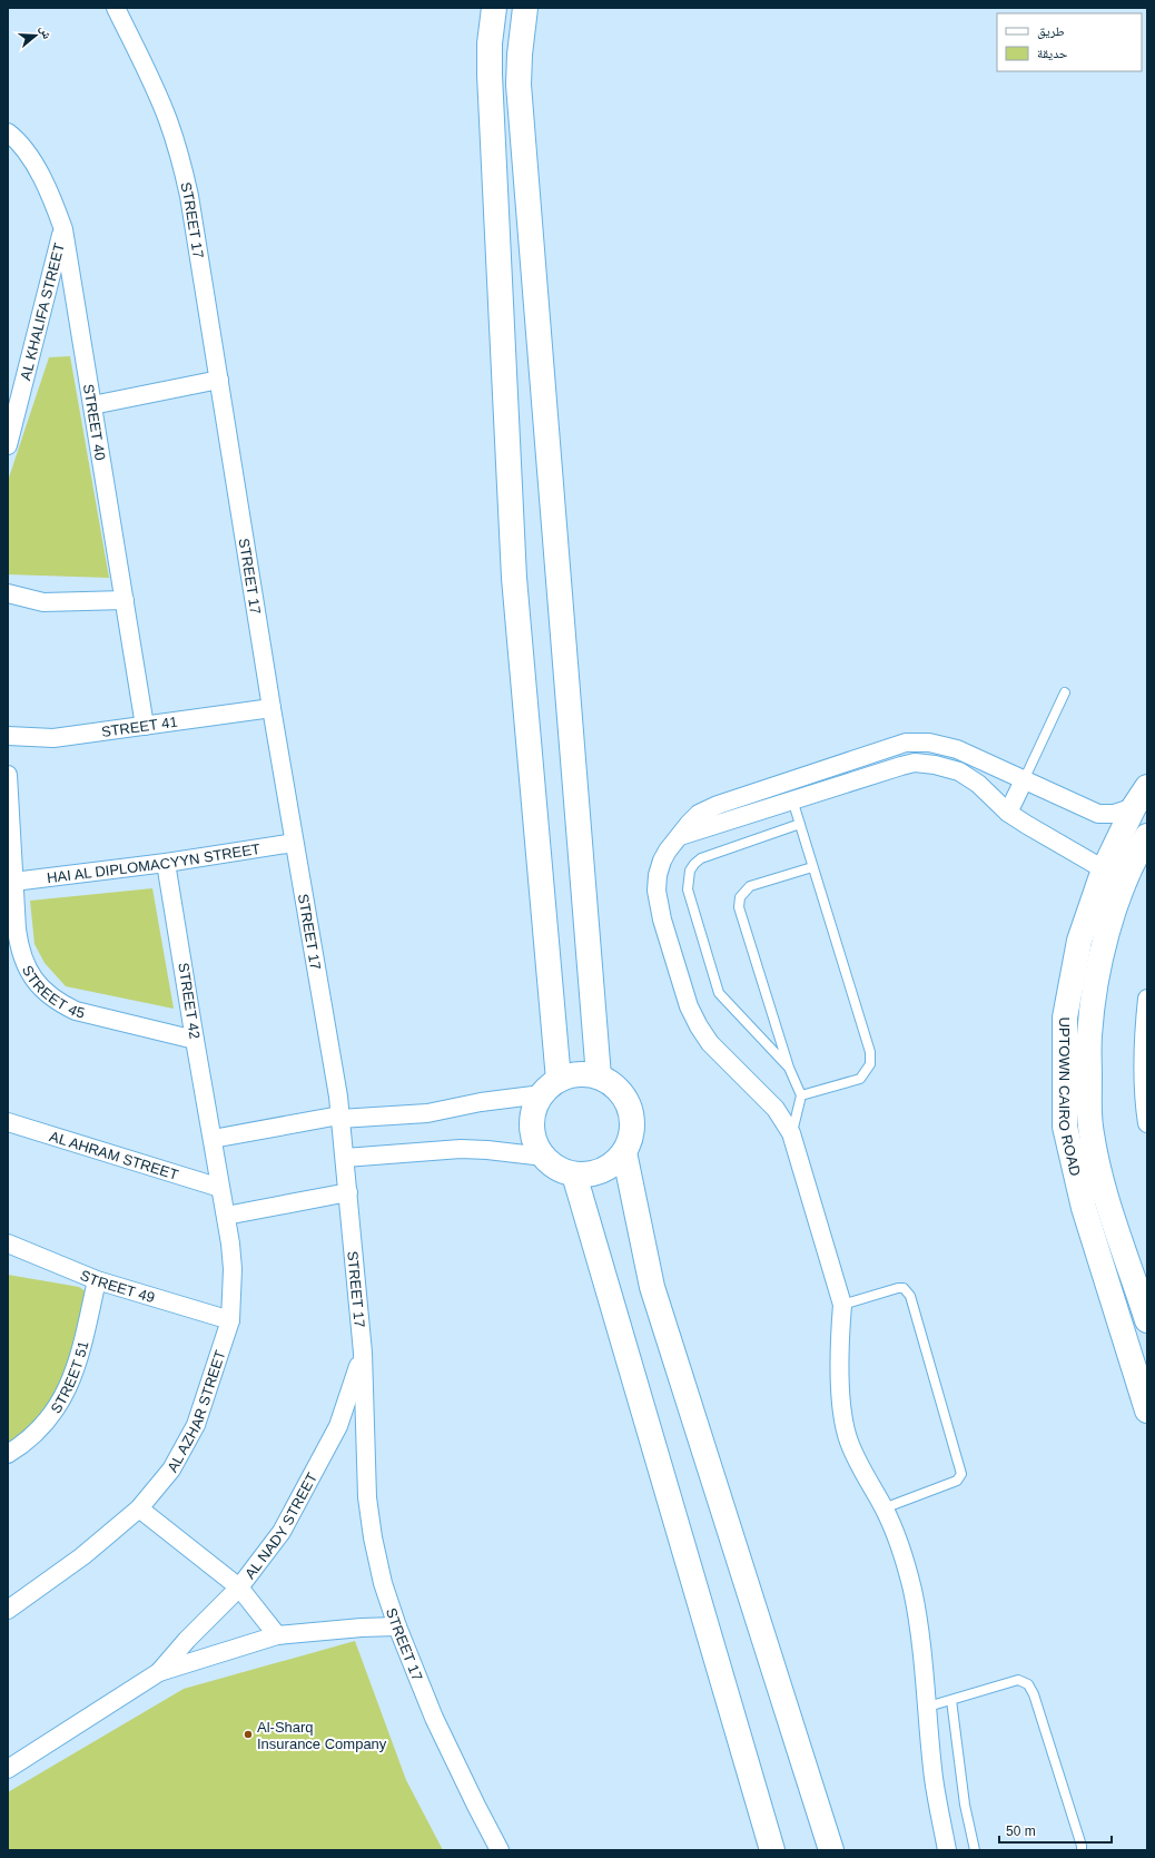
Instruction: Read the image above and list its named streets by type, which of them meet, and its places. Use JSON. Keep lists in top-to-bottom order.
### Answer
{
  "streets": {
    "main road": ["UPTOWN CAIRO ROAD"],
    "street": [
      "STREET 17",
      "AL KHALIFA STREET",
      "STREET 40",
      "STREET 41",
      "HAI AL DIPLOMACYYN STREET",
      "STREET 45",
      "STREET 42",
      "AL AHRAM STREET",
      "STREET 49",
      "STREET 51",
      "AL AZHAR STREET",
      "AL NADY STREET"
    ]
  },
  "crossings": [
    ["STREET 17", "STREET 41"],
    ["STREET 17", "HAI AL DIPLOMACYYN STREET"],
    ["STREET 17", "AL NADY STREET"],
    ["AL KHALIFA STREET", "STREET 40"],
    ["STREET 40", "STREET 41"],
    ["HAI AL DIPLOMACYYN STREET", "STREET 45"],
    ["HAI AL DIPLOMACYYN STREET", "STREET 42"],
    ["STREET 45", "STREET 42"],
    ["STREET 42", "AL AZHAR STREET"],
    ["AL AHRAM STREET", "AL AZHAR STREET"],
    ["STREET 49", "STREET 51"],
    ["STREET 49", "AL AZHAR STREET"]
  ],
  "places": ["Al-Sharq Insurance Company"],
  "legend": ["طريق", "حديقة"],
  "scale_bar": "50 m",
  "north": "right"
}
